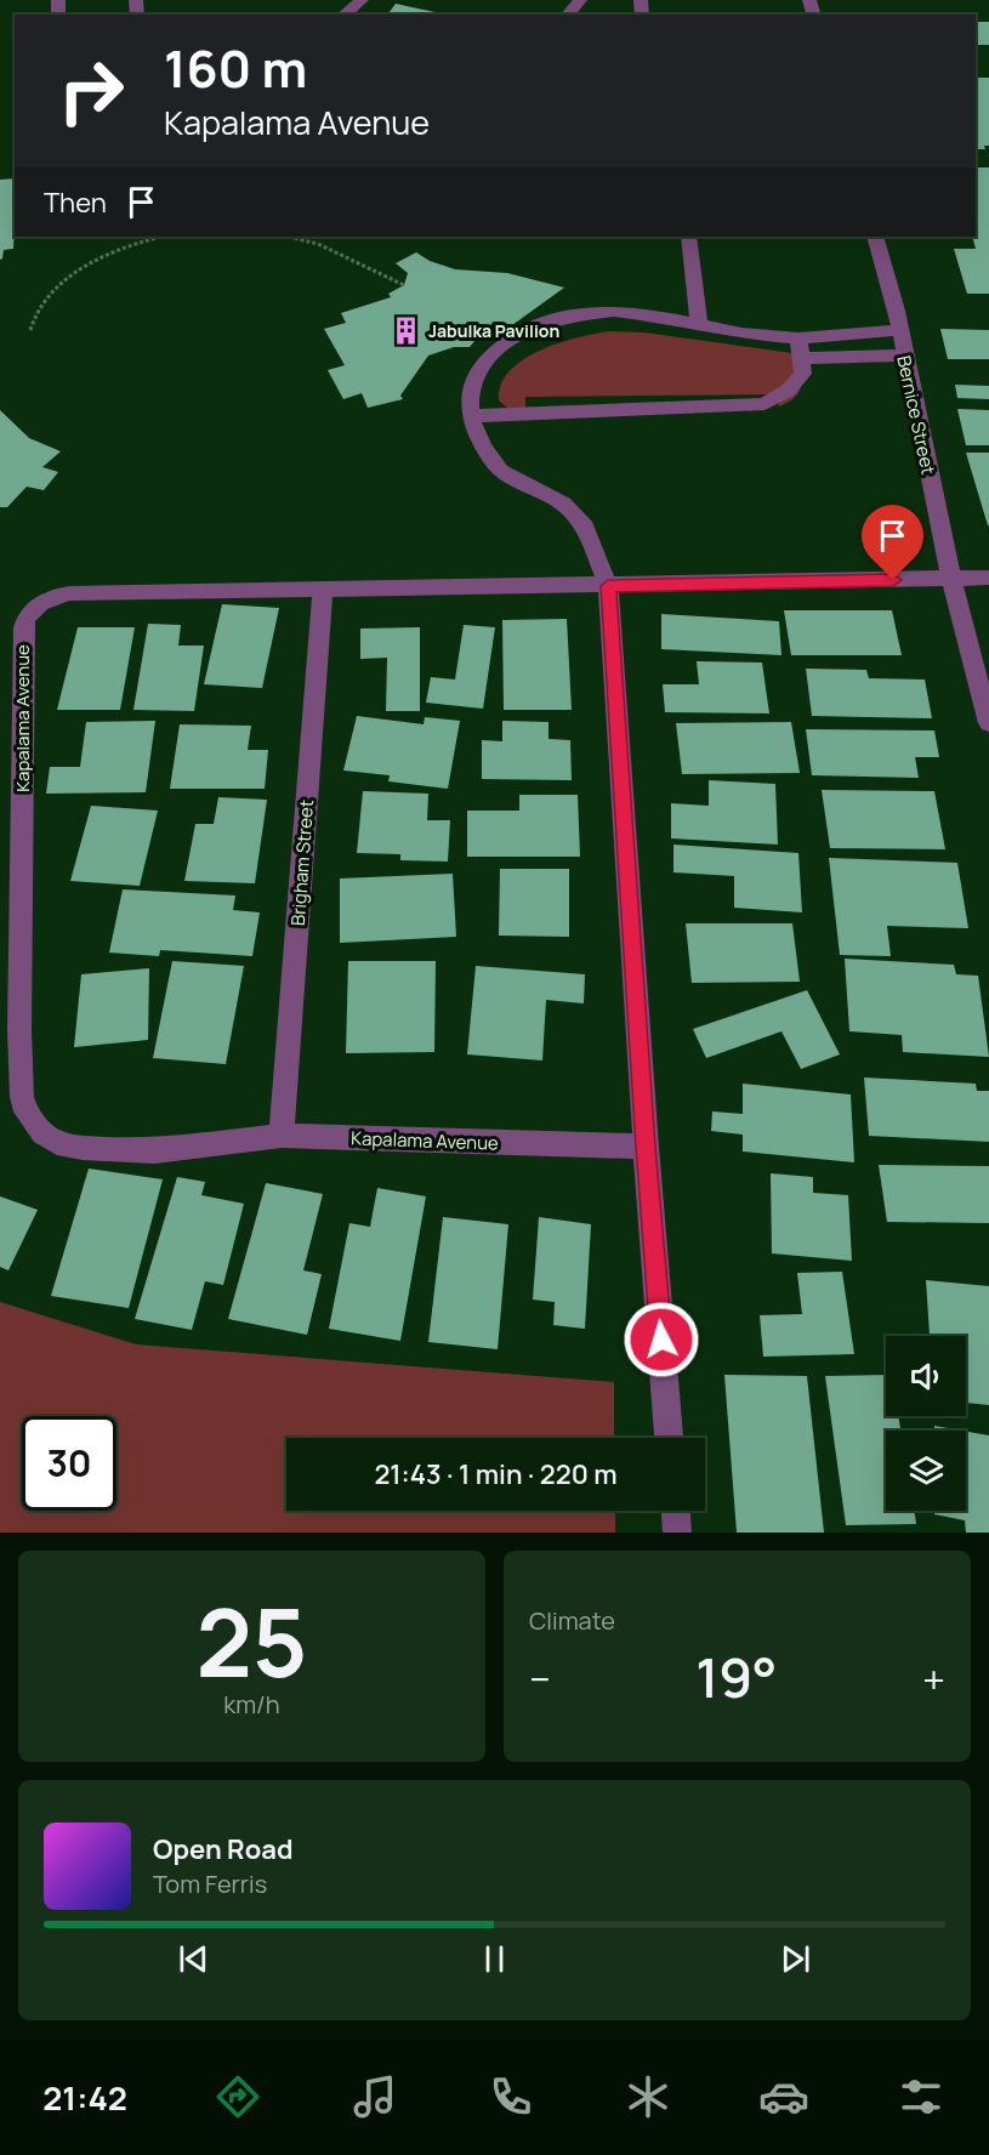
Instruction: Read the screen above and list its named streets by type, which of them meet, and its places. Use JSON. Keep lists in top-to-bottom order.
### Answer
{
  "streets": {
    "street": ["Bernice Street", "Kapalama Avenue", "Brigham Street"]
  },
  "crossings": [
    ["Bernice Street", "Kapalama Avenue"],
    ["Kapalama Avenue", "Brigham Street"]
  ],
  "places": {
    "building": ["Jabulka Pavilion"]
  },
  "page": {
    "turn": ["160 m", "Kapalama Avenue"],
    "then": "Then",
    "limit": "30",
    "trip": "21:43 · 1 min · 220 m",
    "tile": [
      ["25", "km/h"],
      "Climate"
    ],
    "heat": ["−", "19°", "+"],
    "song": ["Open Road", "Tom Ferris"],
    "tabs": "21:42"
  }
}
